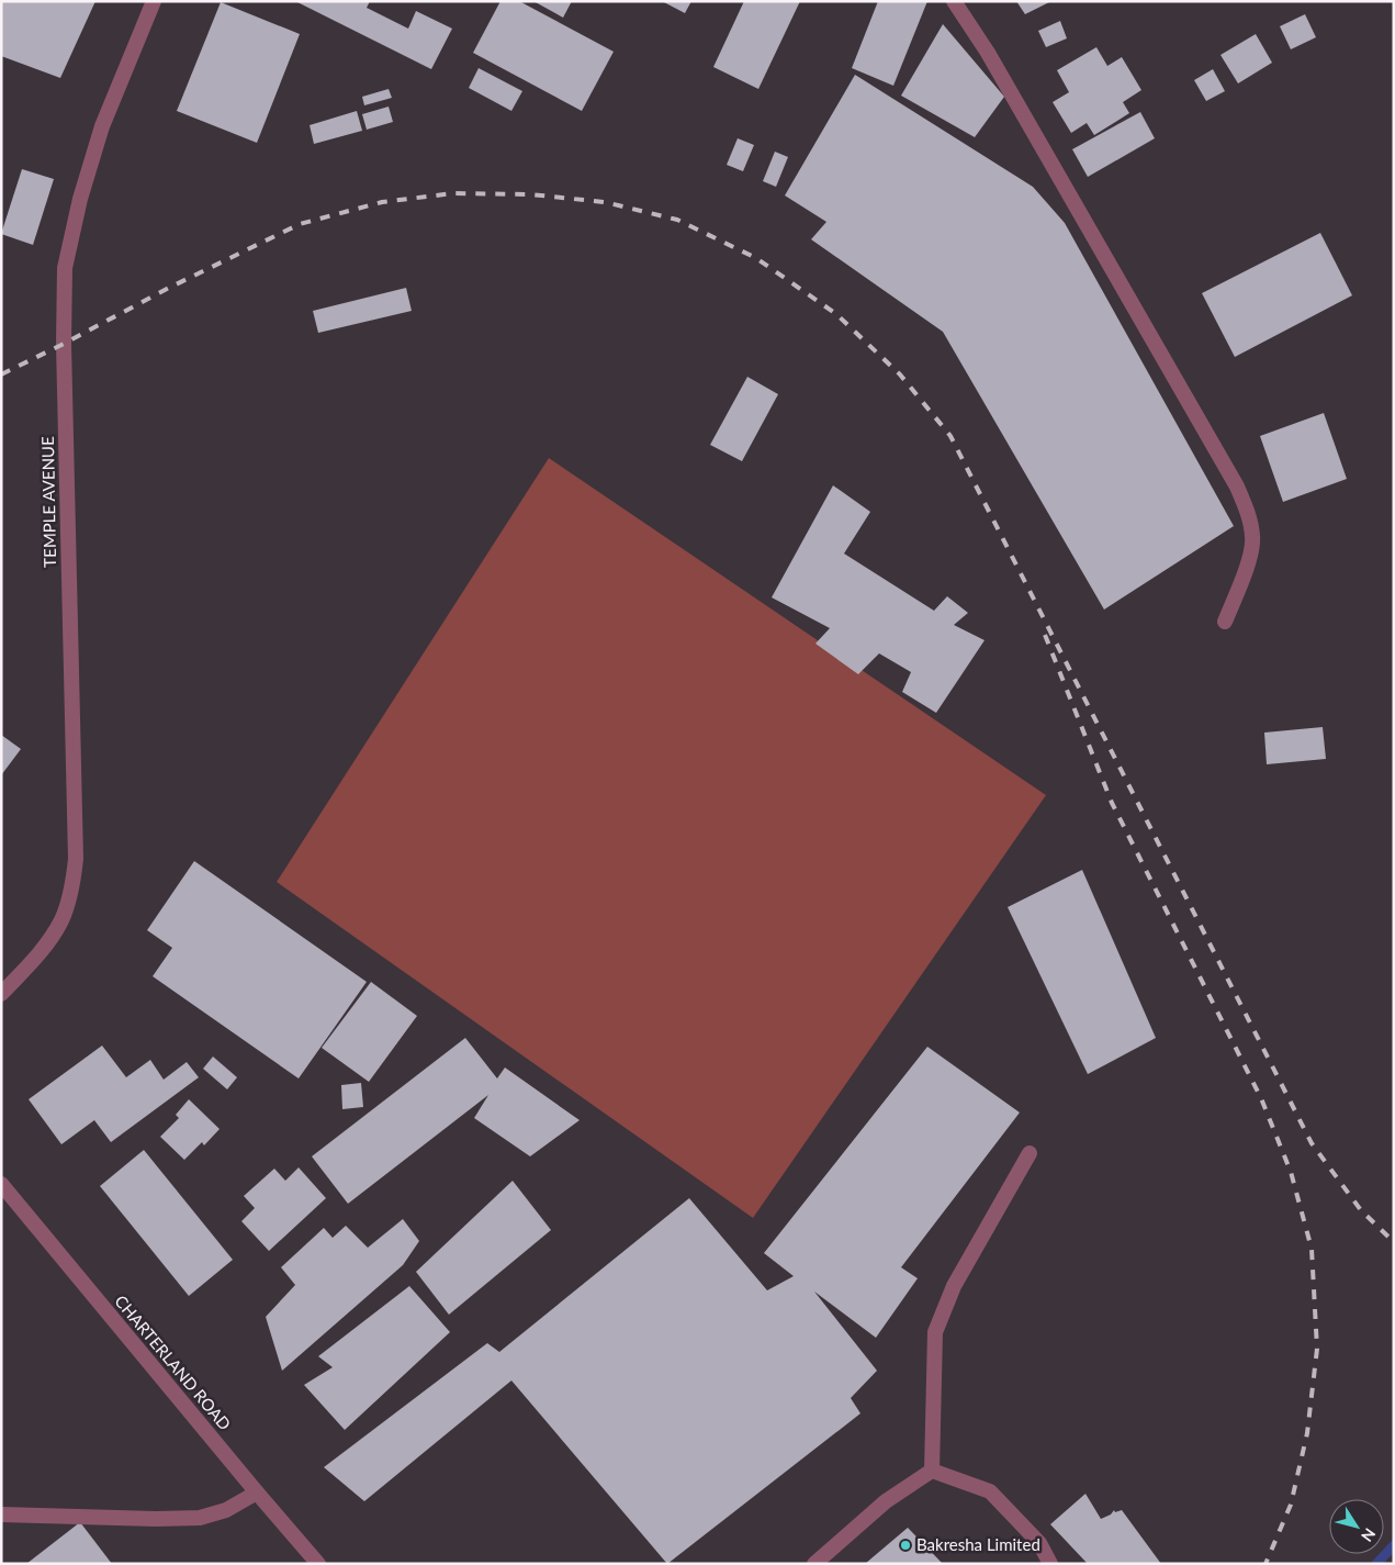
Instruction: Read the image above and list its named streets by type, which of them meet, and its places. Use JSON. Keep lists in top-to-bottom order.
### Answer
{
  "streets": {
    "street": ["TEMPLE AVENUE", "CHARTERLAND ROAD"]
  },
  "places": ["Bakresha Limited"],
  "north": "bottom right"
}
